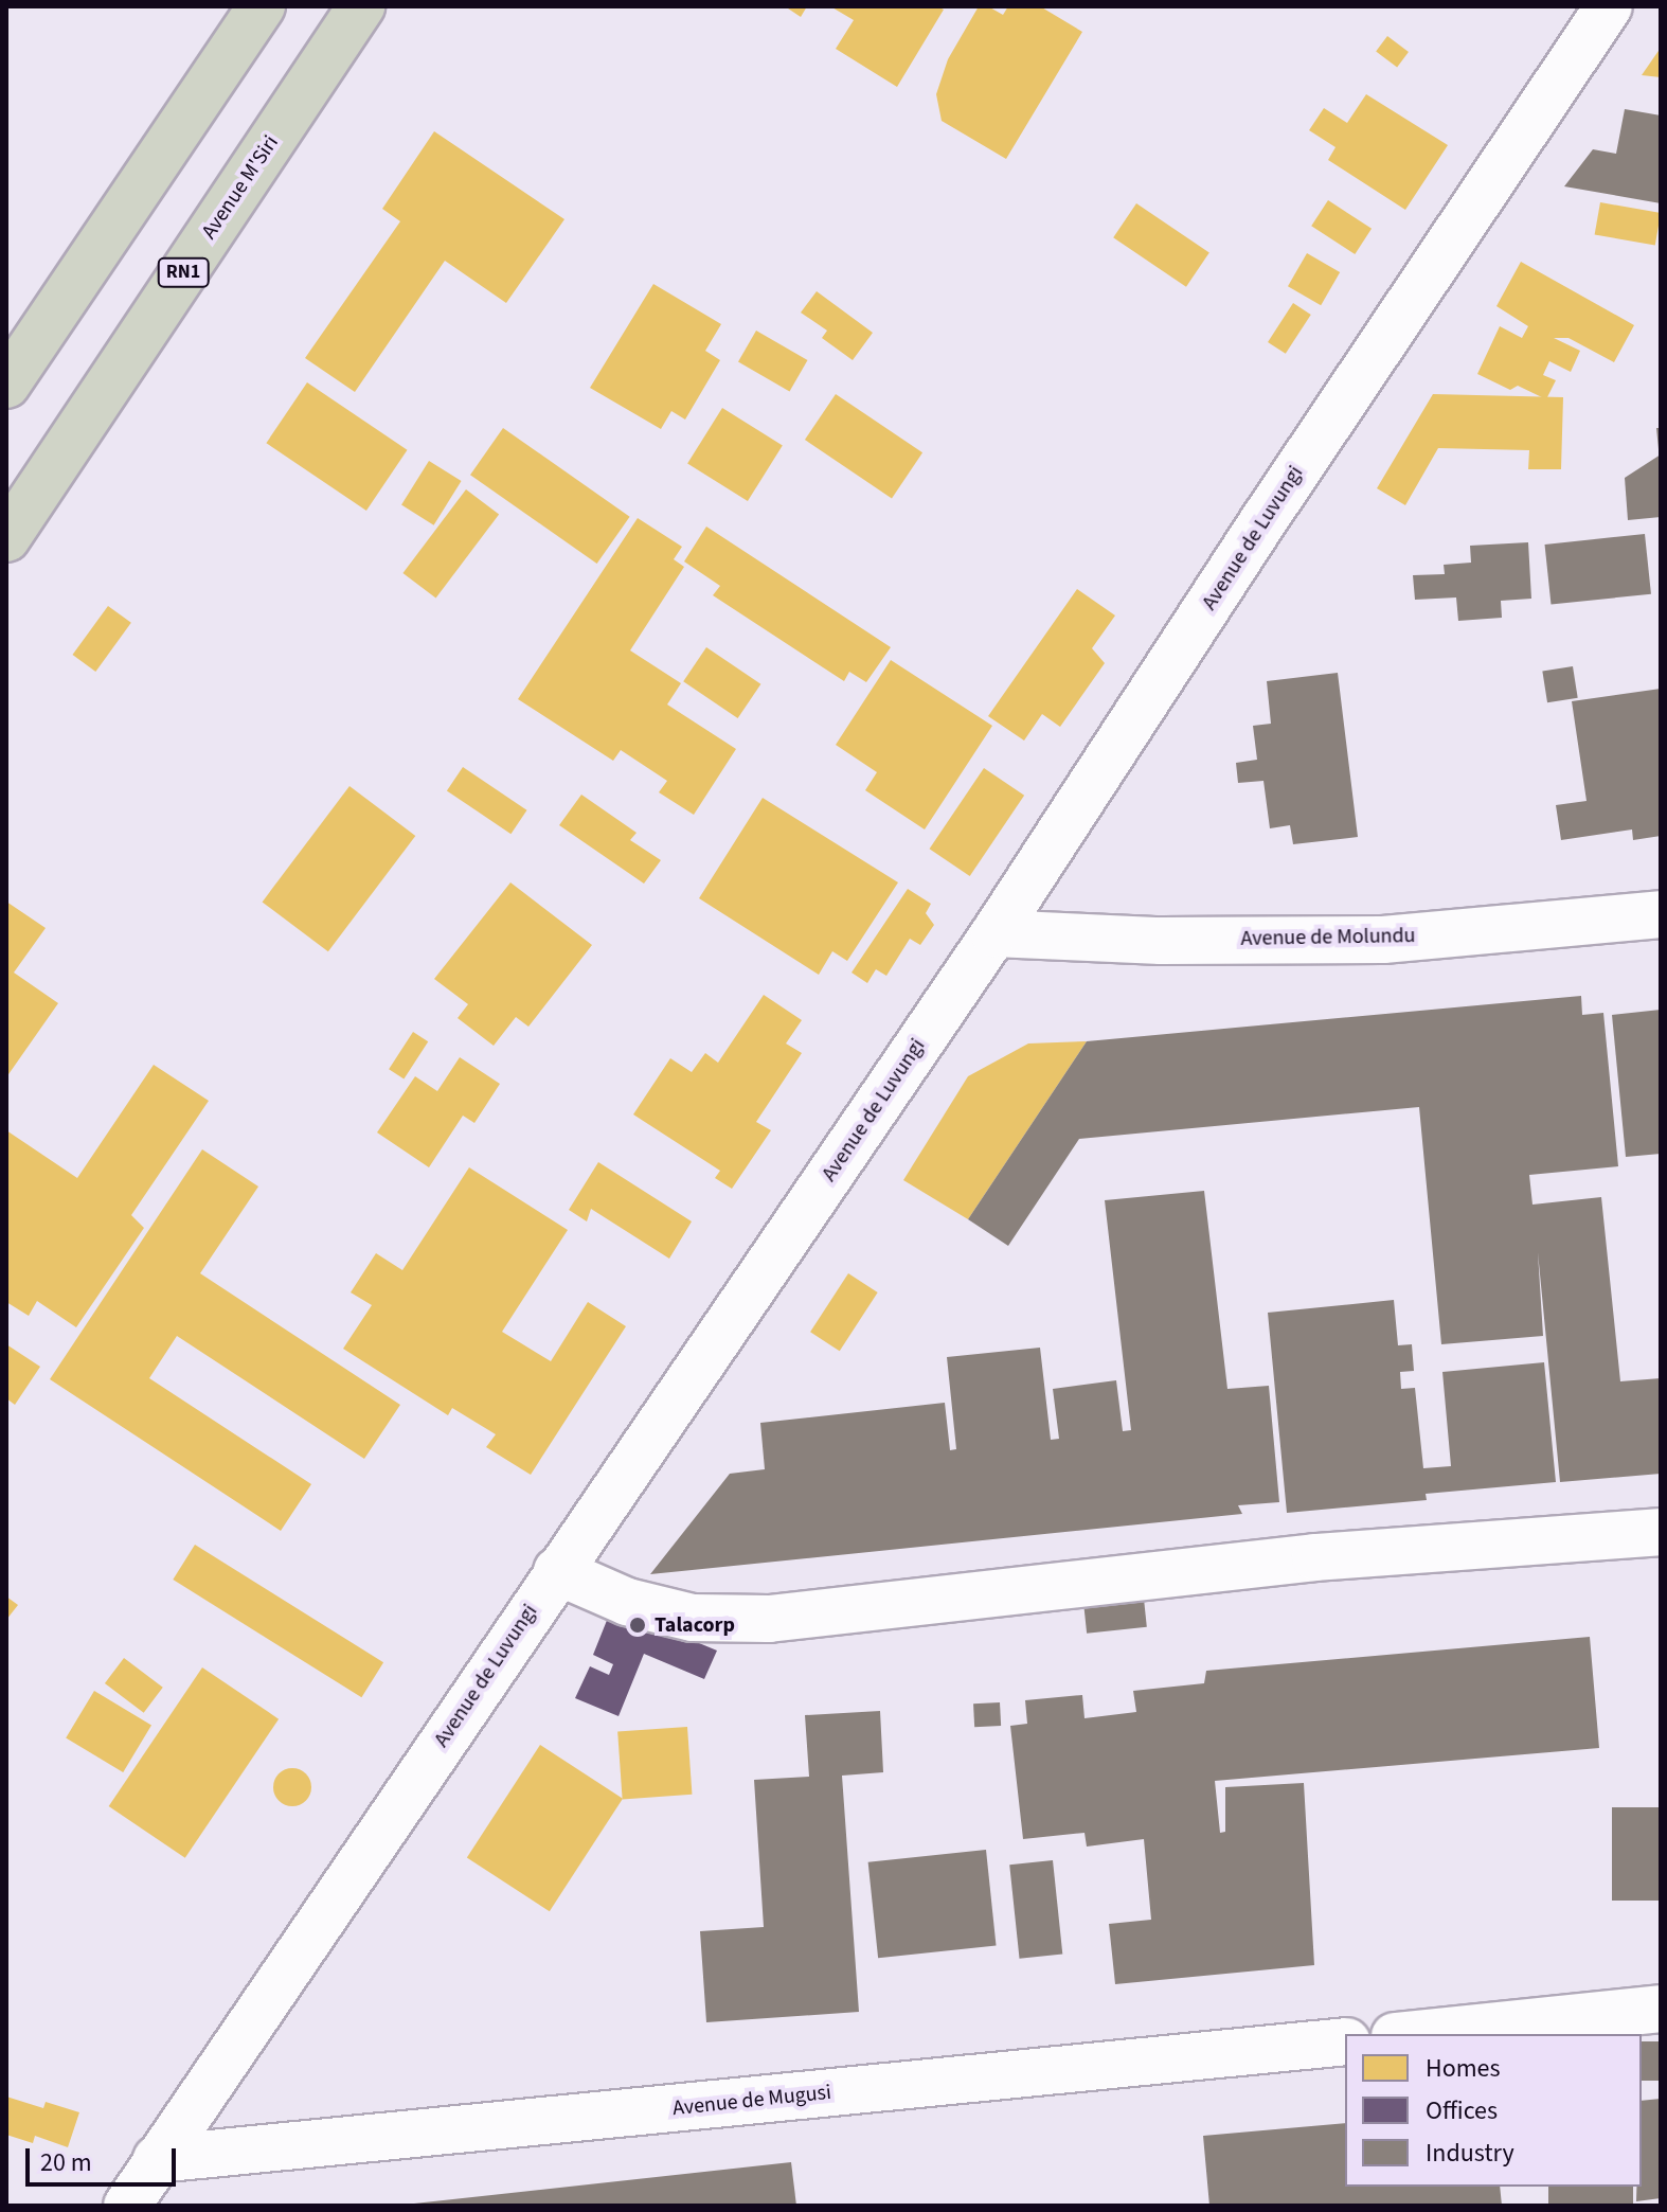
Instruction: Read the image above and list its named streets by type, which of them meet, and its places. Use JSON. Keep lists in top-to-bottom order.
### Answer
{
  "streets": {
    "highway": ["Avenue M'Siri", "RN1"],
    "street": ["Avenue de Luvungi", "Avenue de Molundu", "Avenue de Mugusi"]
  },
  "crossings": [
    ["Avenue de Luvungi", "Avenue de Molundu"],
    ["Avenue de Luvungi", "Avenue de Mugusi"]
  ],
  "places": ["Talacorp"],
  "legend": ["Homes", "Offices", "Industry"],
  "scale_bar": "20 m"
}
